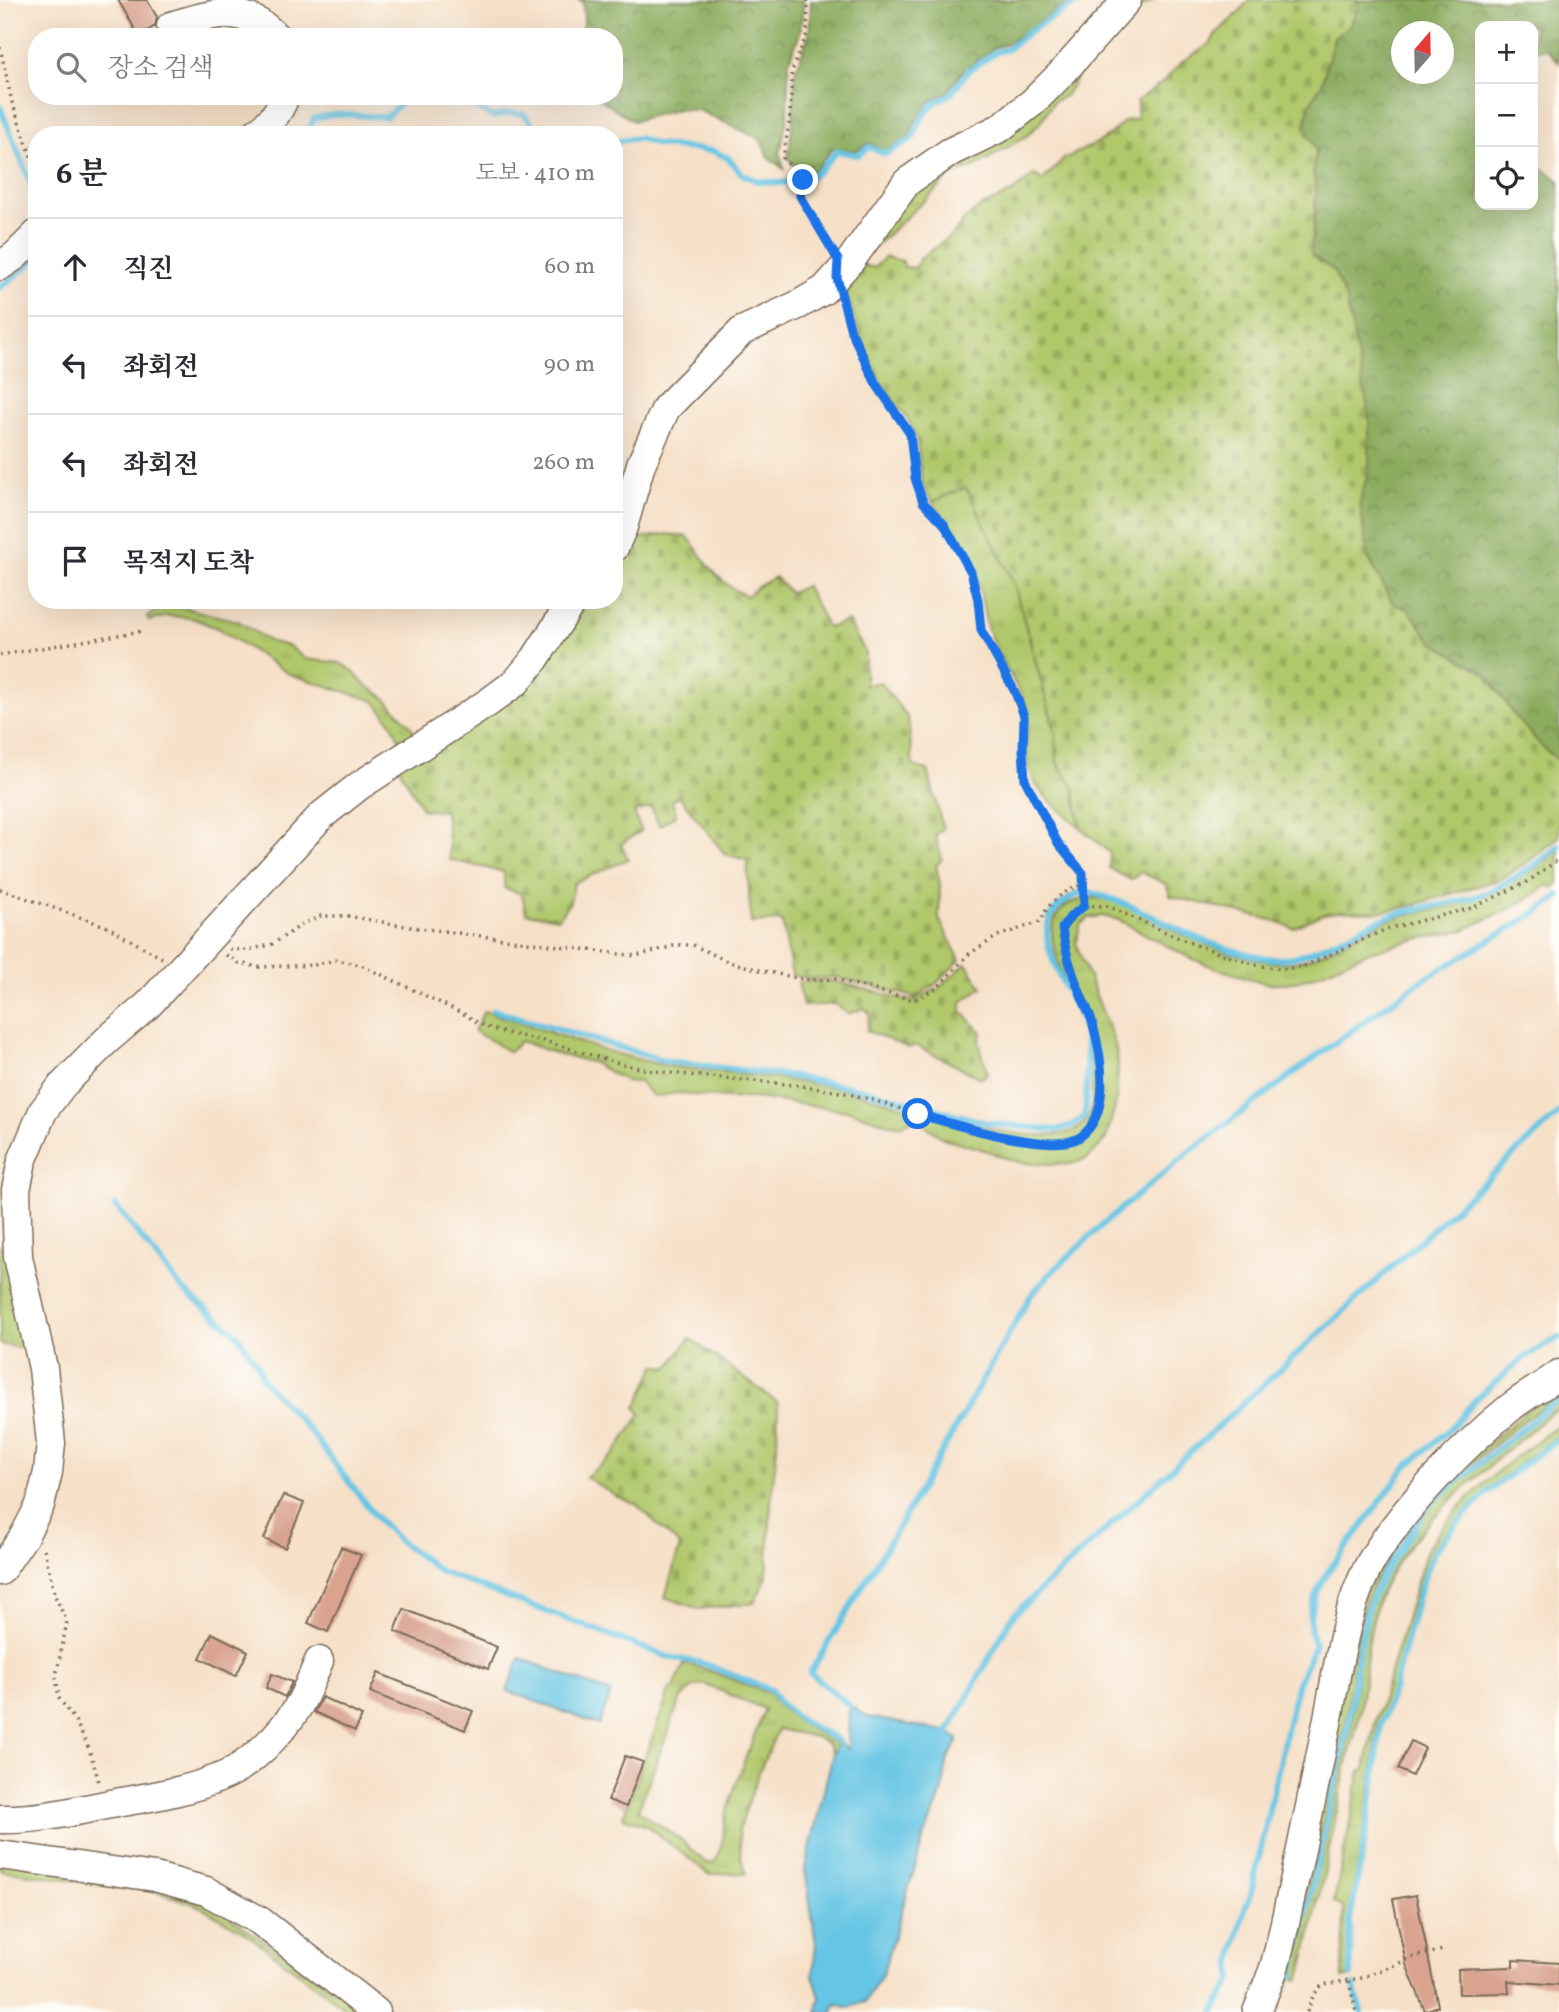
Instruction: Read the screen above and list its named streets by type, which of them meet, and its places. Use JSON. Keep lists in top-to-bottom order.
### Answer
{
  "north": "top",
  "page": {
    "map_buttons": ["+", "−"],
    "search": "장소 검색",
    "heading": ["6 분", "도보 · 410 m"],
    "list": [
      ["직진", "60 m"],
      ["좌회전", "90 m"],
      ["좌회전", "260 m"],
      "목적지 도착"
    ]
  }
}
